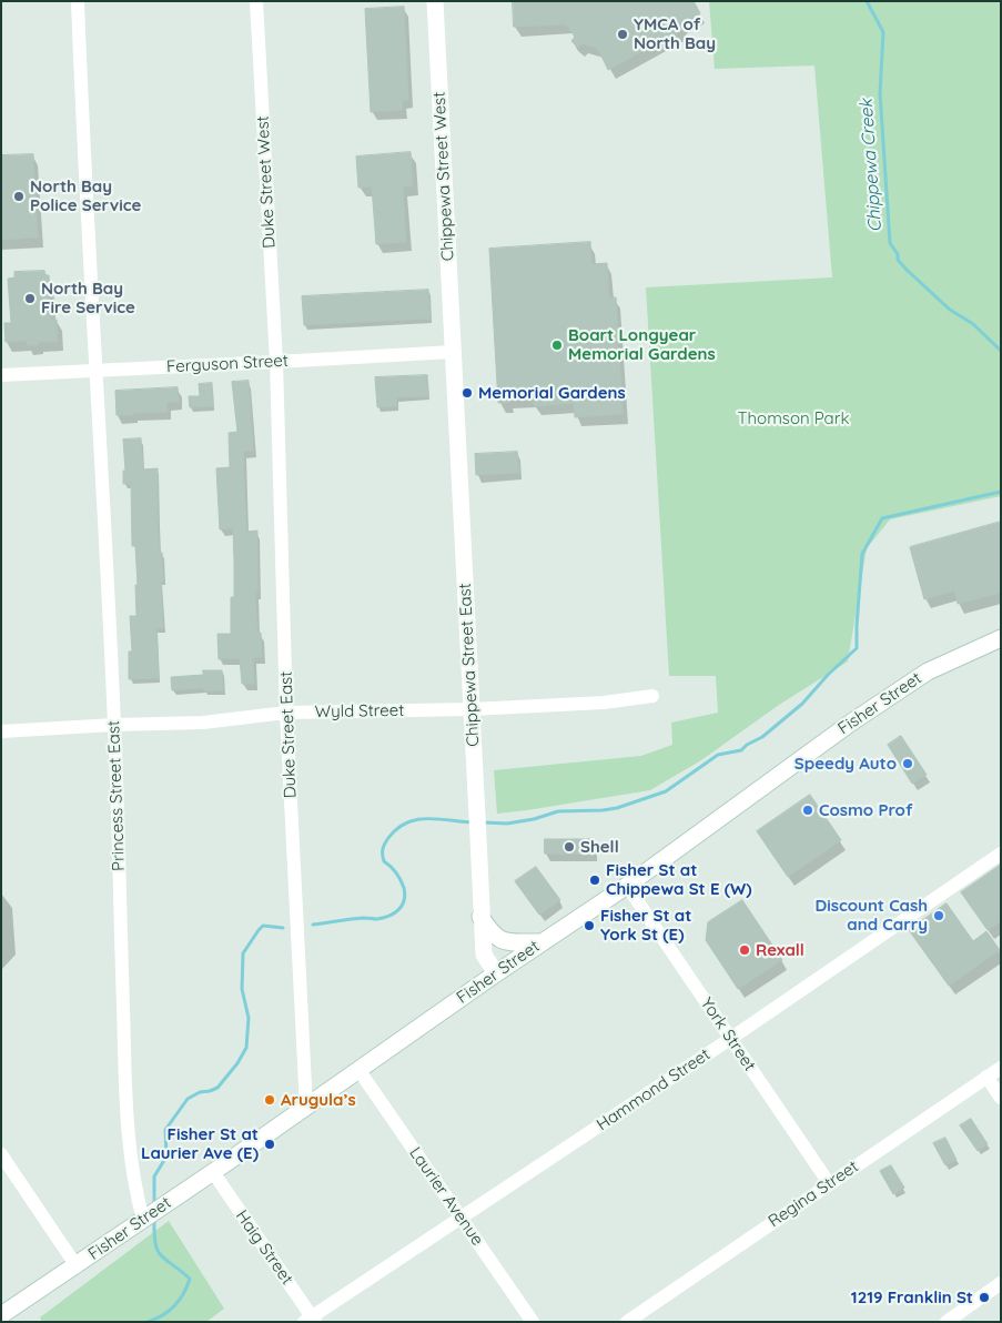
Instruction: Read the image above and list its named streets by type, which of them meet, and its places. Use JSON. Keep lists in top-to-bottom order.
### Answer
{
  "streets": {
    "main road": ["Chippewa Street West", "Chippewa Street East", "Fisher Street"],
    "street": [
      "Duke Street West",
      "Ferguson Street",
      "Wyld Street",
      "Duke Street East",
      "Princess Street East",
      "York Street",
      "Hammond Street",
      "Regina Street",
      "Laurier Avenue",
      "Haig Street"
    ]
  },
  "crossings": [
    ["Chippewa Street West", "Ferguson Street"],
    ["Chippewa Street West", "Chippewa Street East"],
    ["Duke Street West", "Ferguson Street"],
    ["Duke Street West", "Duke Street East"],
    ["Ferguson Street", "Chippewa Street East"],
    ["Ferguson Street", "Duke Street East"],
    ["Ferguson Street", "Princess Street East"],
    ["Chippewa Street East", "Fisher Street"],
    ["Chippewa Street East", "Wyld Street"],
    ["Fisher Street", "Duke Street East"],
    ["Fisher Street", "Princess Street East"],
    ["Fisher Street", "York Street"],
    ["Fisher Street", "Laurier Avenue"],
    ["Fisher Street", "Haig Street"],
    ["Wyld Street", "Duke Street East"],
    ["Wyld Street", "Princess Street East"],
    ["York Street", "Hammond Street"],
    ["York Street", "Regina Street"],
    ["Hammond Street", "Laurier Avenue"],
    ["Hammond Street", "Haig Street"]
  ],
  "water": ["Chippewa Creek"],
  "parks": ["Thomson Park"],
  "places": [
    "YMCA of North Bay",
    "North Bay Police Service",
    "North Bay Fire Service",
    "Boart Longyear Memorial Gardens",
    "Memorial Gardens",
    "Speedy Auto",
    "Cosmo Prof",
    "Shell",
    "Fisher St at Chippewa St E (W)",
    "Discount Cash and Carry",
    "Fisher St at York St (E)",
    "Rexall",
    "Arugula’s",
    "Fisher St at Laurier Ave (E)",
    "1219 Franklin St"
  ]
}
